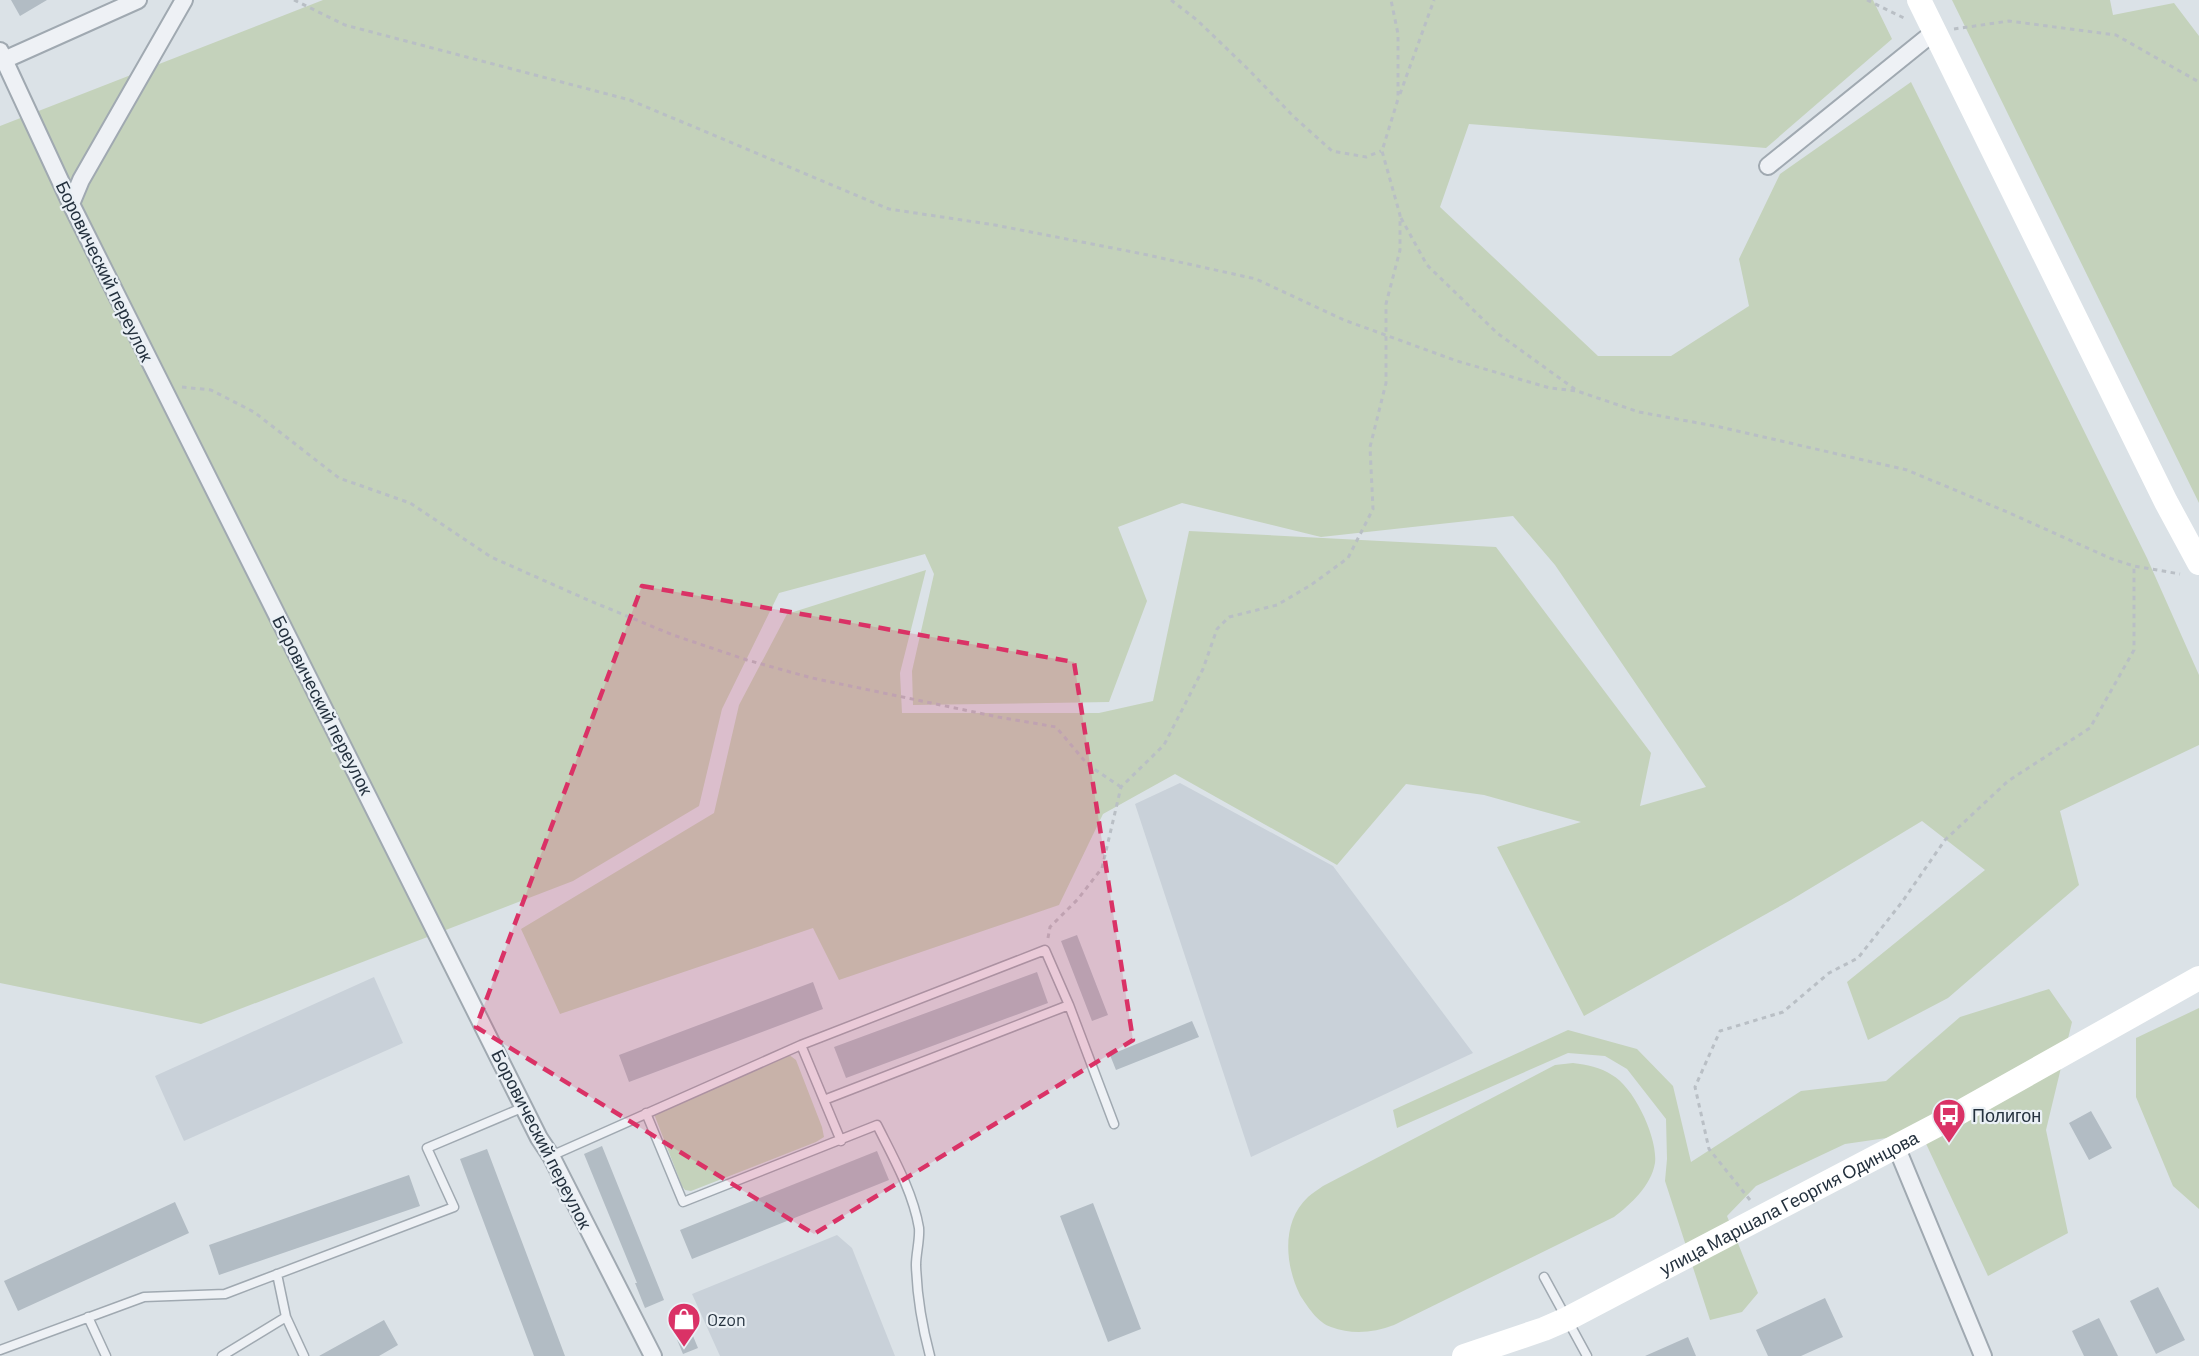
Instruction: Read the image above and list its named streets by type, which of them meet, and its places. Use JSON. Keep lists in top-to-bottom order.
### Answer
{
  "streets": {
    "street": ["Боровический переулок", "улица Маршала Георгия Одинцова"]
  },
  "places": {
    "bus stop": ["Полигон"],
    "shop": ["Ozon"]
  }
}
